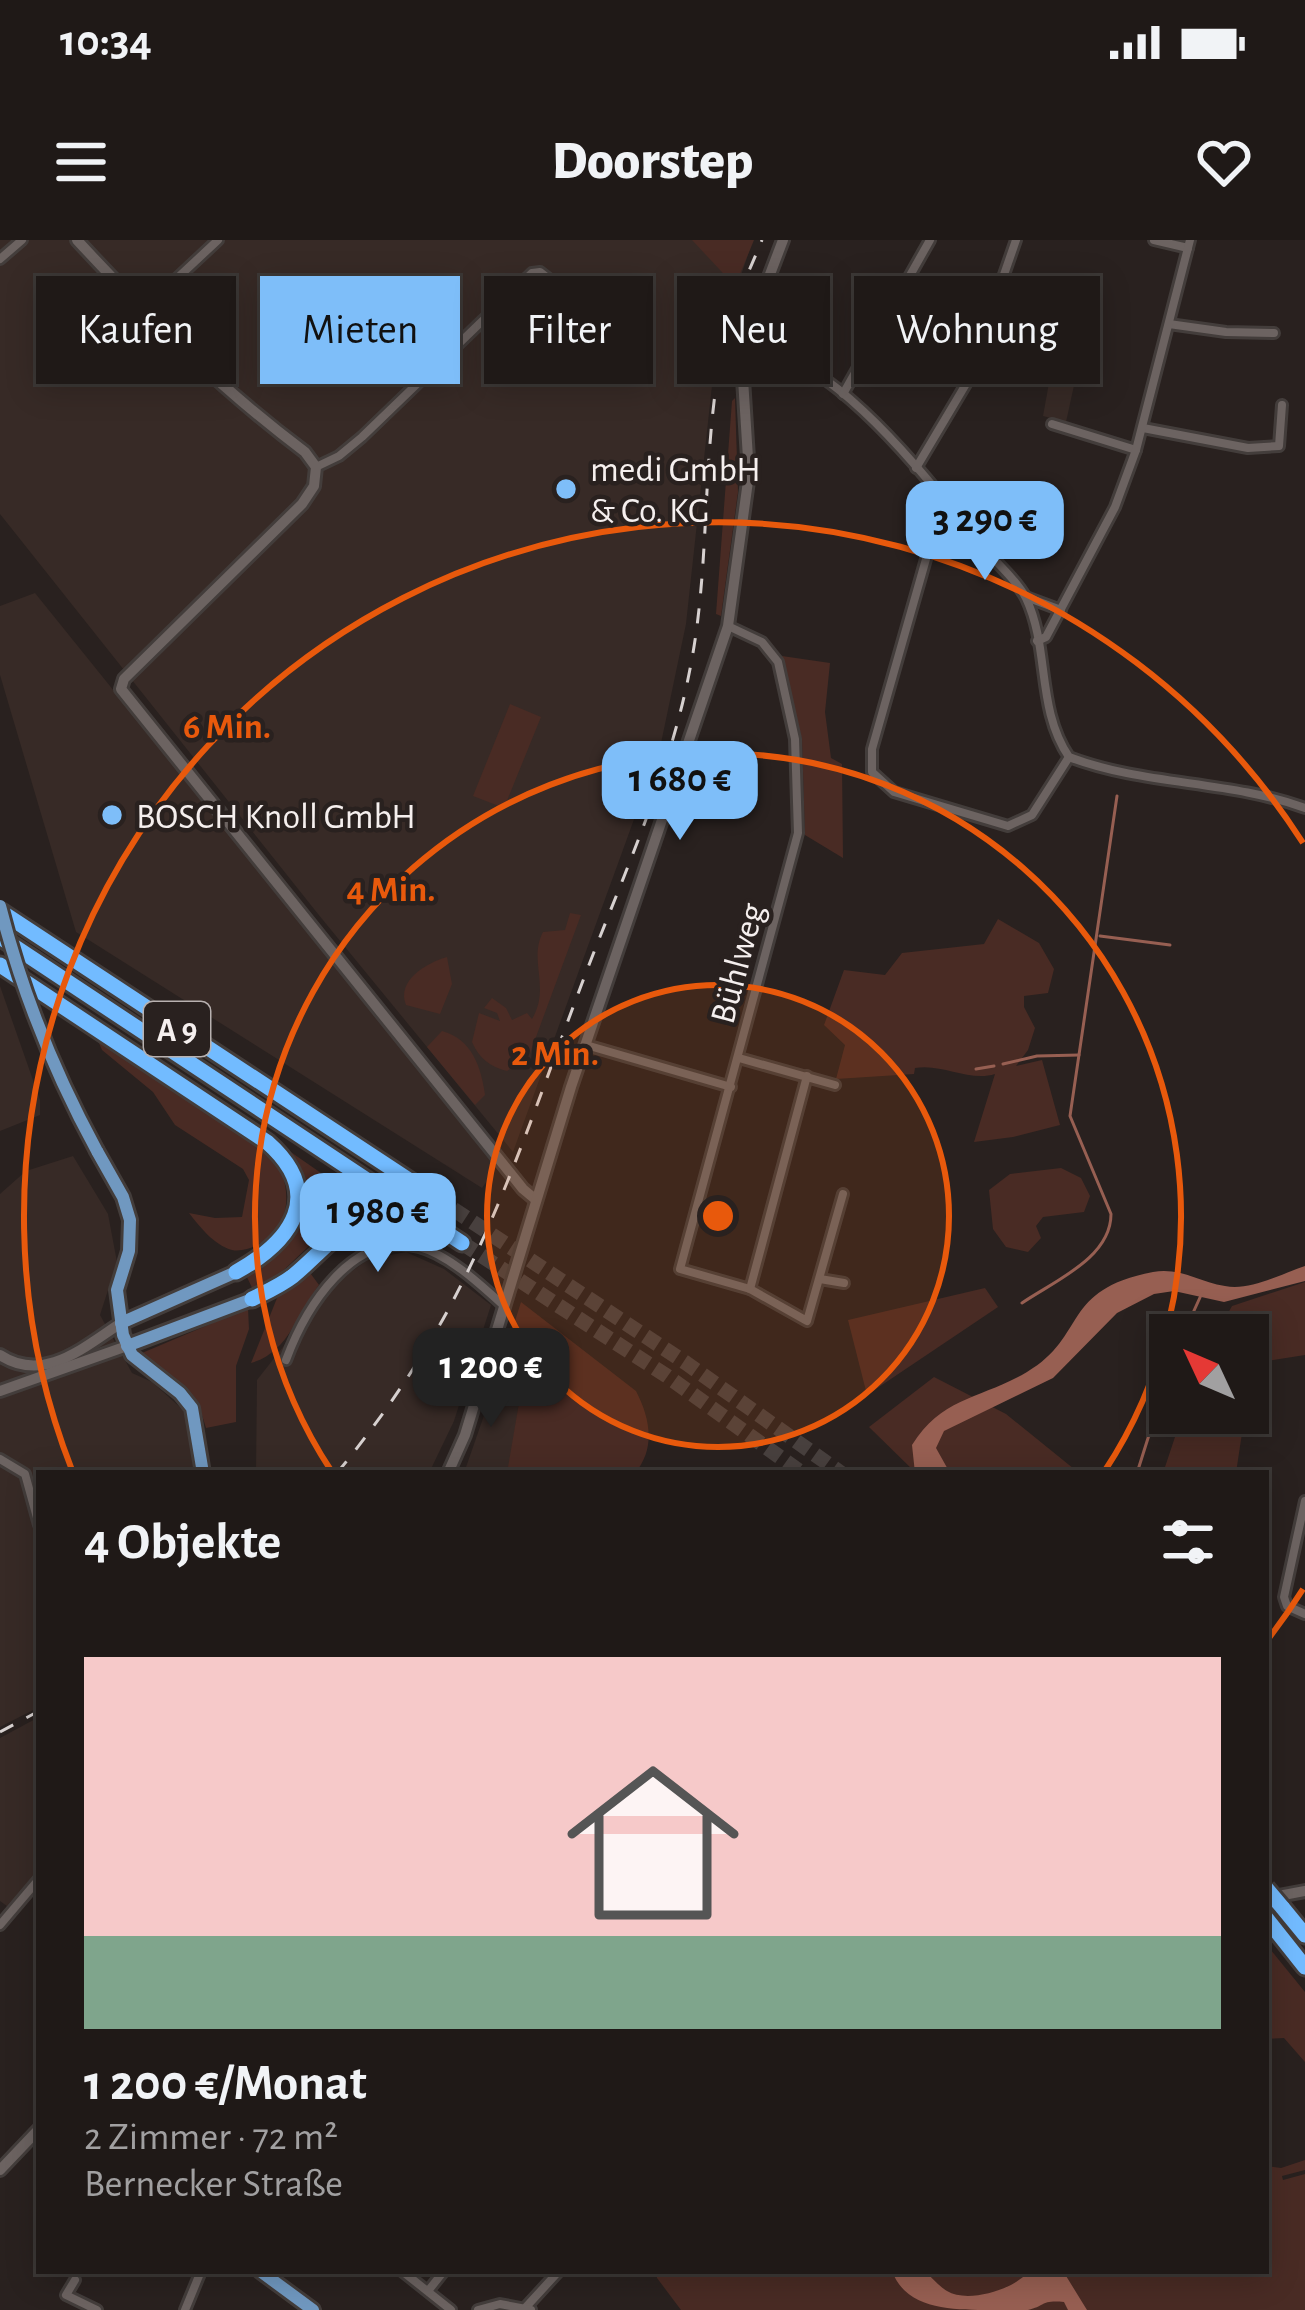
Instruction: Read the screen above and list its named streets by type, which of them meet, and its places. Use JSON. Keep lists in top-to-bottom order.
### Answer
{
  "streets": {
    "highway": ["A 9"],
    "street": ["Bühlweg"]
  },
  "places": ["medi GmbH & Co. KG", "BOSCH Knoll GmbH"],
  "north": "top left",
  "page": {
    "status": "10:34",
    "header": "Doorstep",
    "chip": [
      "Kaufen",
      "Mieten",
      "Filter",
      "Neu",
      "Wohnung"
    ],
    "price": [
      "3 290 €",
      "1 680 €",
      "1 980 €",
      "1 200 €"
    ],
    "heading": "4 Objekte",
    "list": [
      {
        "name": "1 200 €/Monat",
        "note": "2 Zimmer · 72 m² · Bernecker Straße"
      }
    ]
  },
  "rings": ["6 Min.", "4 Min.", "2 Min."]
}
